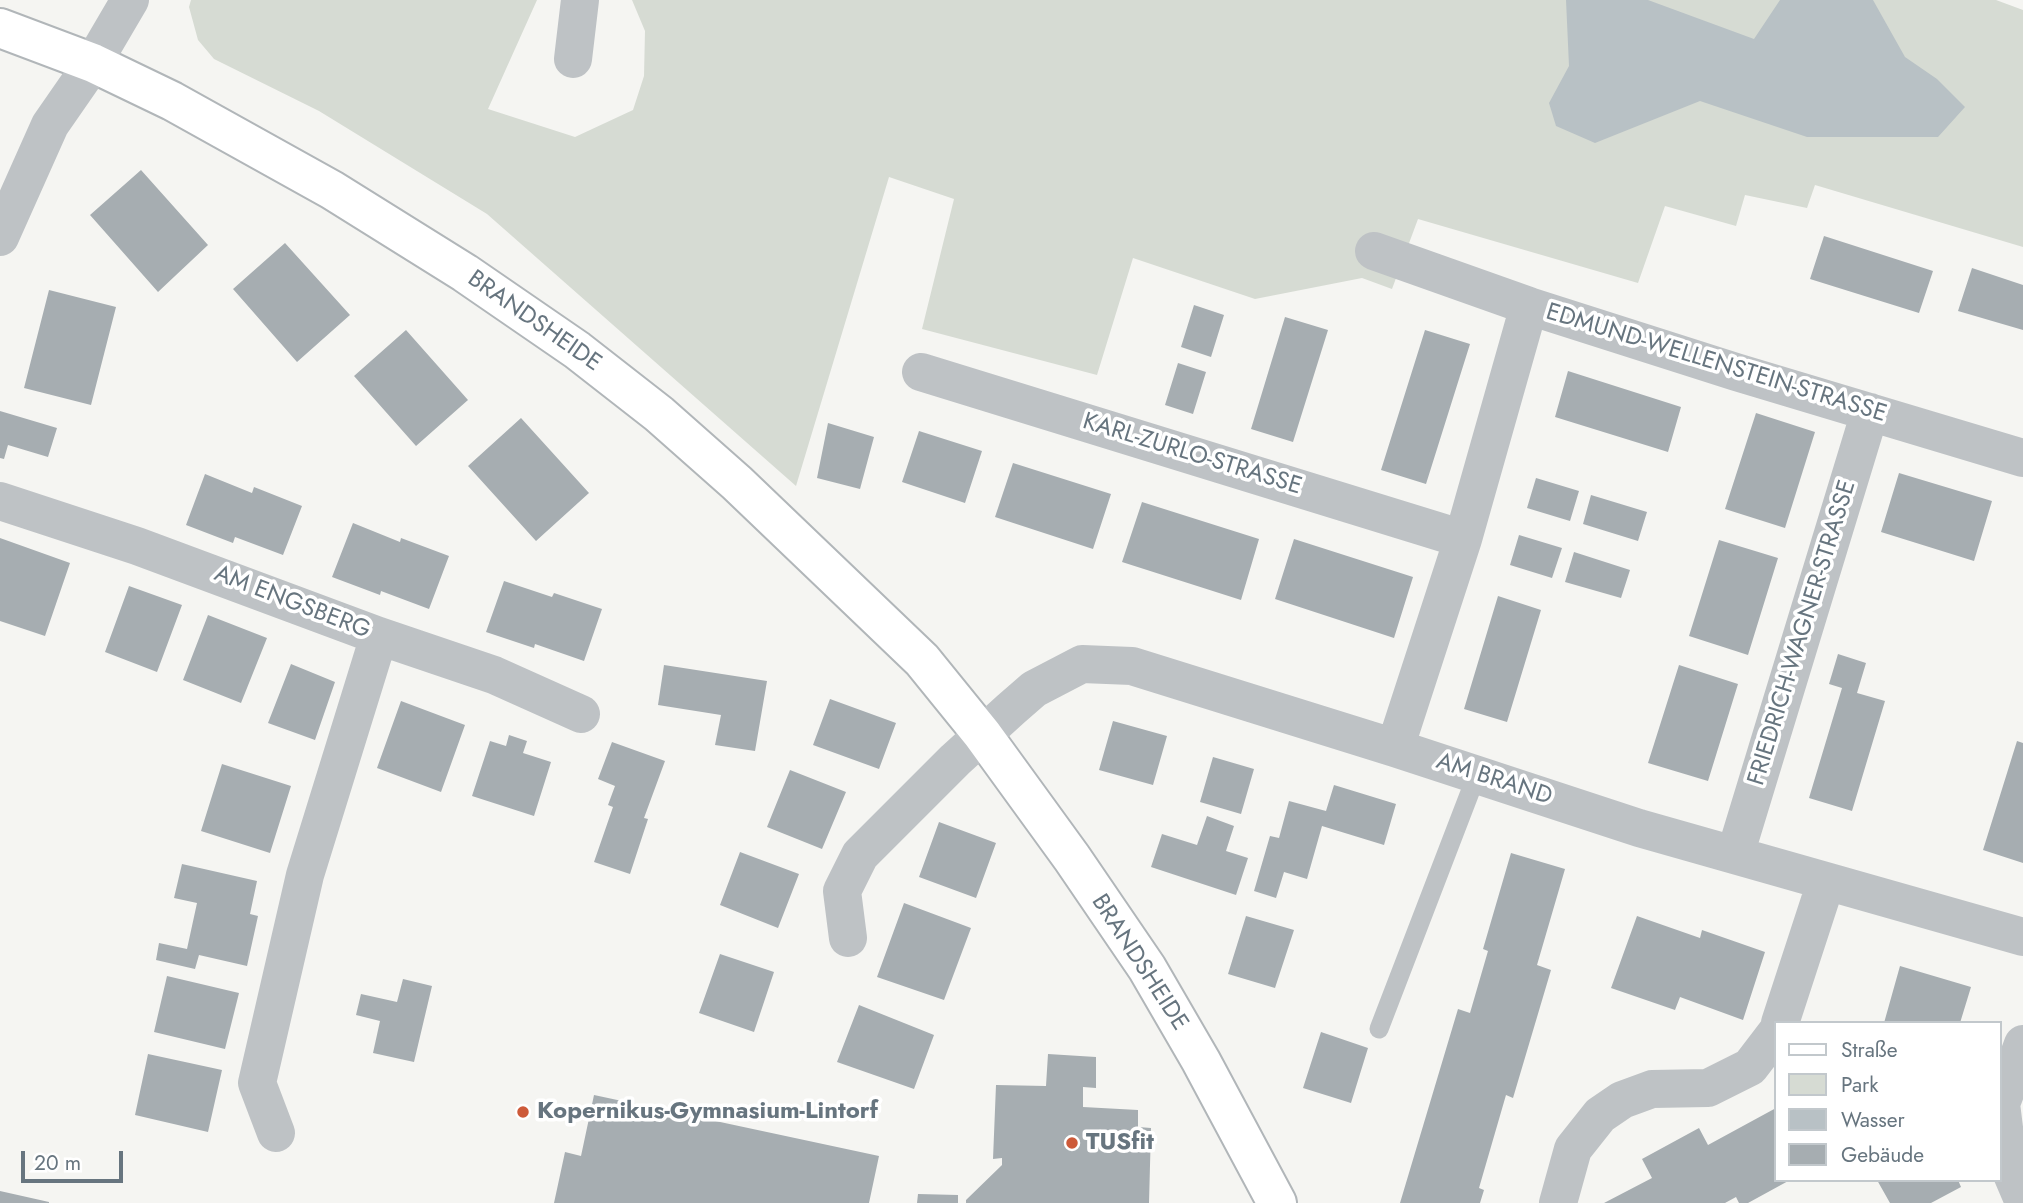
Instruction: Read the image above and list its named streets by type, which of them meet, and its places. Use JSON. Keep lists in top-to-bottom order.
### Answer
{
  "streets": {
    "main road": ["BRANDSHEIDE"],
    "street": [
      "EDMUND-WELLENSTEIN-STRASSE",
      "KARL-ZURLO-STRASSE",
      "AM ENGSBERG",
      "FRIEDRICH-WAGNER-STRASSE",
      "AM BRAND"
    ]
  },
  "crossings": [
    ["BRANDSHEIDE", "AM BRAND"],
    ["EDMUND-WELLENSTEIN-STRASSE", "KARL-ZURLO-STRASSE"],
    ["EDMUND-WELLENSTEIN-STRASSE", "FRIEDRICH-WAGNER-STRASSE"],
    ["EDMUND-WELLENSTEIN-STRASSE", "AM BRAND"],
    ["FRIEDRICH-WAGNER-STRASSE", "AM BRAND"]
  ],
  "places": ["Kopernikus-Gymnasium-Lintorf", "TUSfit"],
  "legend": [
    "Straße",
    "Park",
    "Wasser",
    "Gebäude"
  ],
  "scale_bar": "20 m"
}
